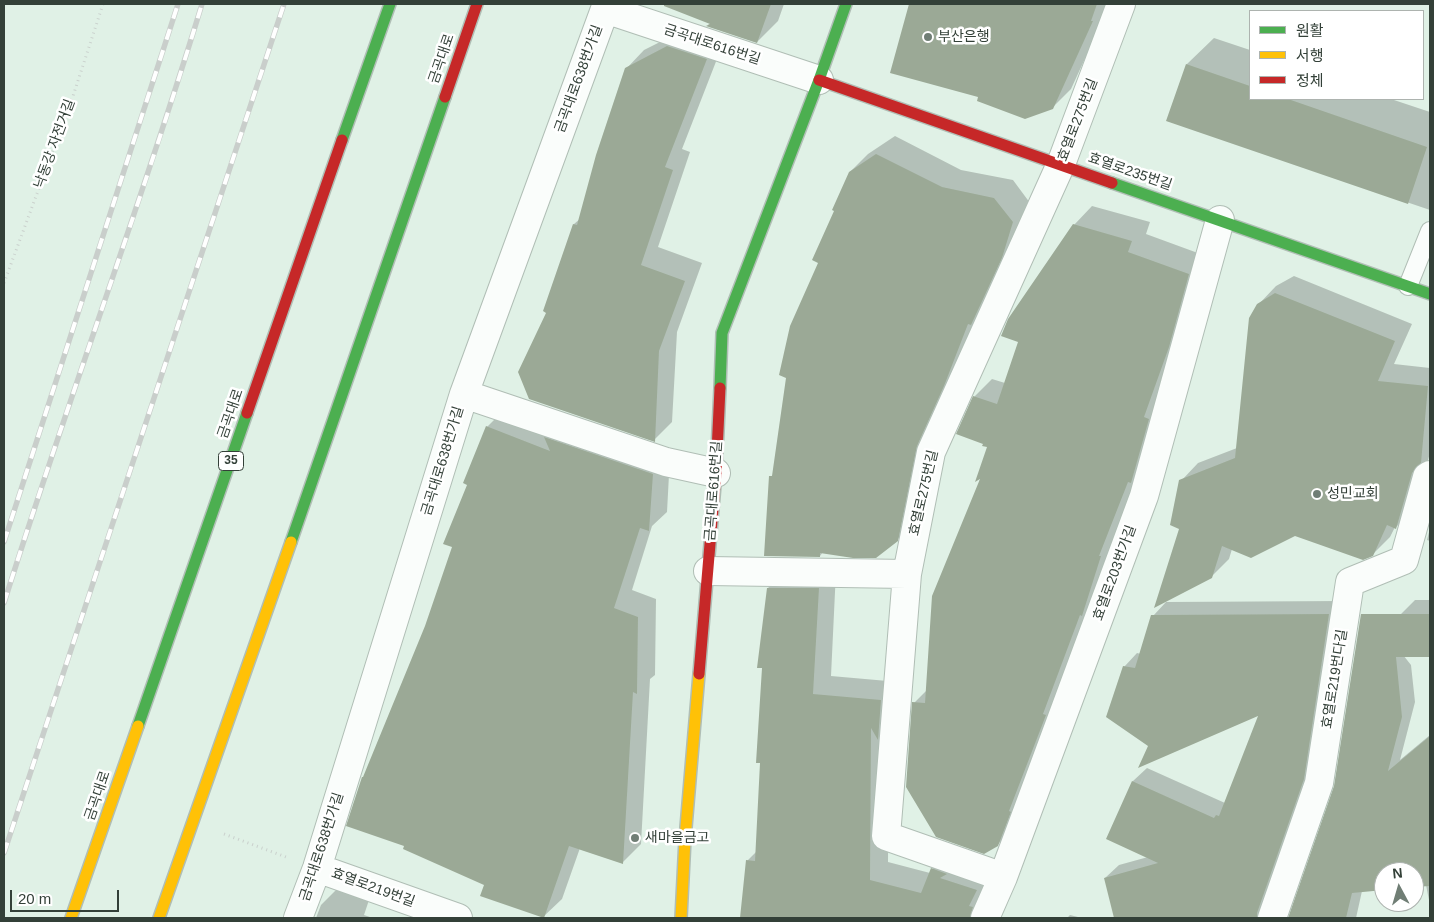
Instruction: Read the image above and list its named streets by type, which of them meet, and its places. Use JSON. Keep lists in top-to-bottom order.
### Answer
{
  "streets": {
    "main road": [
      "금곡대로616번길",
      "금곡대로",
      "효열로235번길",
      "35"
    ],
    "street": [
      "금곡대로638번가길",
      "효열로275번길",
      "효열로203번가길",
      "효열로219번다길",
      "효열로219번길"
    ],
    "path": ["낙동강 자전거길"]
  },
  "crossings": [
    ["금곡대로616번길", "금곡대로638번가길"],
    ["금곡대로616번길", "효열로235번길"],
    ["금곡대로638번가길", "효열로219번길"],
    ["효열로275번길", "효열로235번길"],
    ["효열로275번길", "효열로203번가길"],
    ["효열로235번길", "효열로203번가길"]
  ],
  "places": ["부산은행", "성민교회", "새마을금고"],
  "legend": ["원활", "서행", "정체"],
  "scale_bar": "20 m",
  "north": "top"
}
